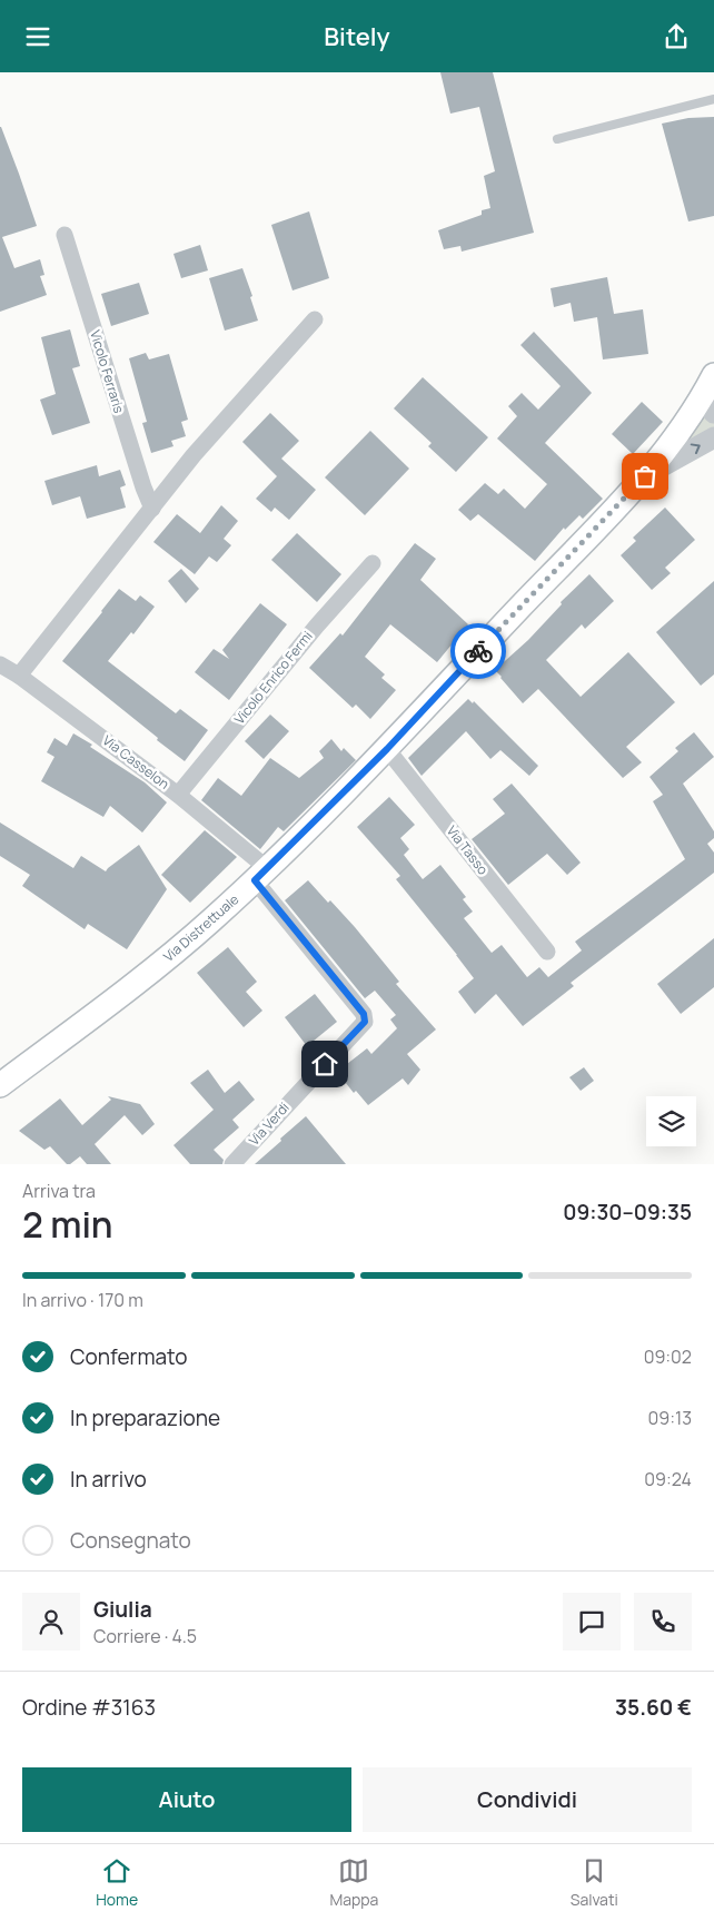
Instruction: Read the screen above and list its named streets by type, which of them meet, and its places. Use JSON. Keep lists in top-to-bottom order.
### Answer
{
  "streets": {
    "main road": ["Via Distrettuale"],
    "street": [
      "Vicolo Ferraris",
      "Vicolo Enrico Fermi",
      "Via Casselon",
      "Via Tasso",
      "Via Verdi"
    ]
  },
  "crossings": [
    ["Vicolo Enrico Fermi", "Via Casselon"],
    ["Via Casselon", "Via Distrettuale"],
    ["Via Casselon", "Via Verdi"],
    ["Via Tasso", "Via Distrettuale"],
    ["Via Distrettuale", "Via Verdi"]
  ],
  "page": {
    "header": "Bitely",
    "heading": ["2 min", "Arriva tra", "09:30–09:35"],
    "panel": [
      "Giulia",
      "Corriere · 4.5",
      "Ordine #3163",
      "35.60 €"
    ],
    "bar": "In arrivo · 170 m",
    "list": [
      ["Confermato", "09:02"],
      ["In preparazione", "09:13"],
      ["In arrivo", "09:24"],
      "Consegnato"
    ],
    "buttons": ["Aiuto", "Condividi"],
    "tabs": ["Home", "Mappa", "Salvati"]
  }
}
